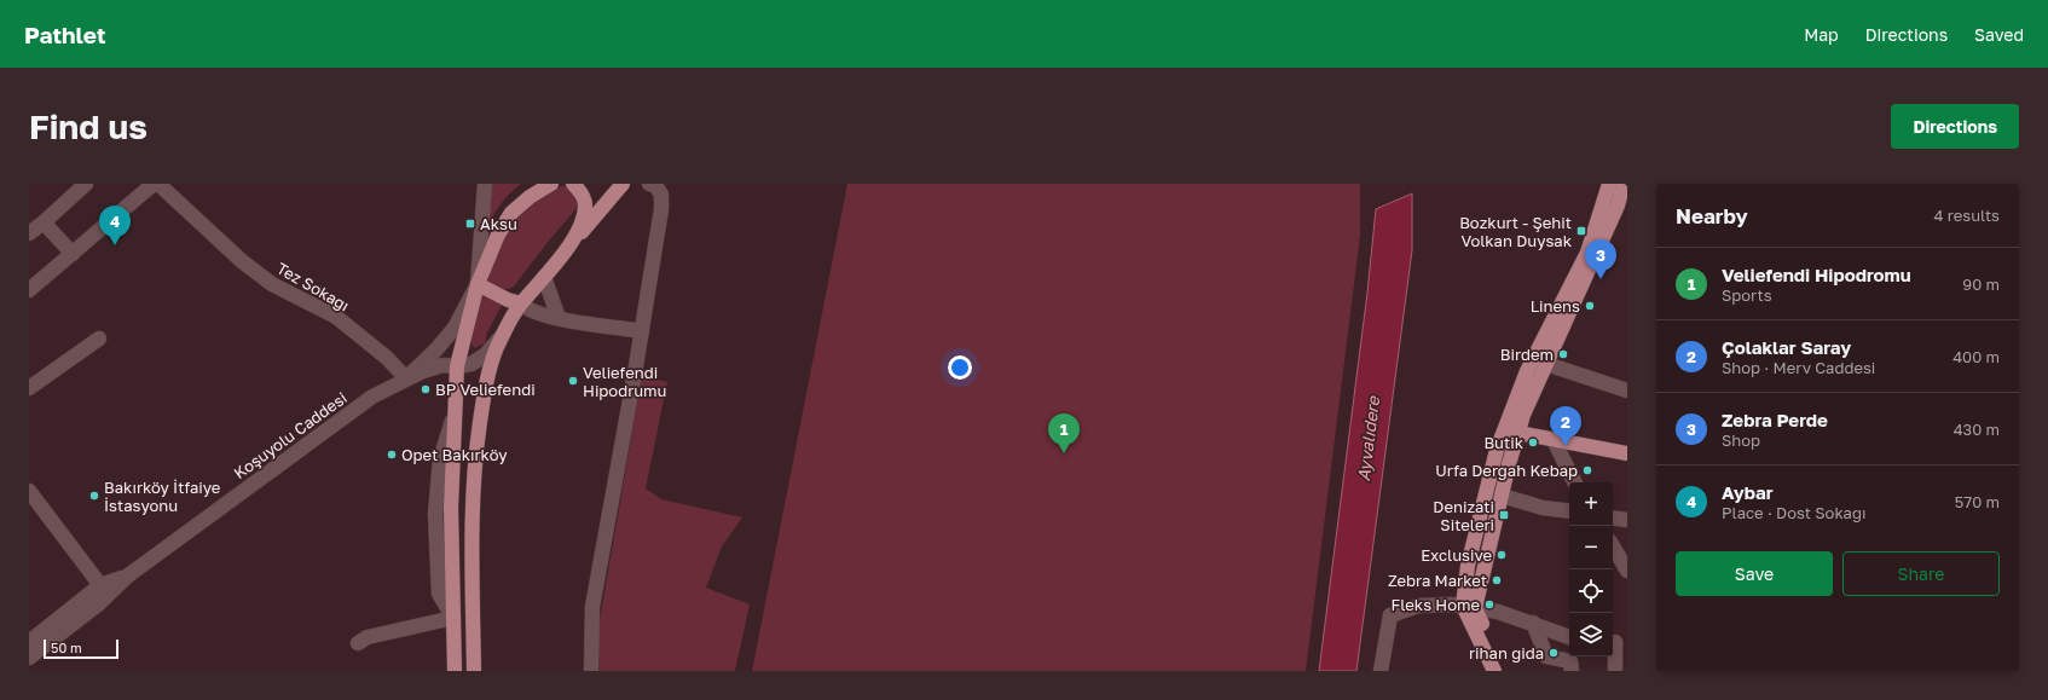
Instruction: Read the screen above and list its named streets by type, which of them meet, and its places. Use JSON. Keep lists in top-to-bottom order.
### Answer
{
  "streets": {
    "street": ["Tez Sokağı", "Koşuyolu Caddesi"]
  },
  "crossings": [
    ["Tez Sokağı", "Koşuyolu Caddesi"]
  ],
  "water": ["Ayvalıdere"],
  "places": {
    "transit": ["Aksu", "Bozkurt - Şehit Volkan Duysak", "Denizati Siteleri"],
    "other": [
      "Linens",
      "Birdem",
      "Veliefendi Hipodrumu",
      "BP Veliefendi",
      "Butik",
      "Opet Bakırköy",
      "Urfa Dergah Kebap",
      "Bakırköy İtfaiye İstasyonu",
      "Exclusive",
      "Zebra Market",
      "Fleks Home",
      "rihan gida"
    ]
  },
  "scale_bar": "50 m",
  "page": {
    "header": "Pathlet",
    "nav": ["Map", "Directions", "Saved"],
    "buttons": [
      "Directions",
      ["Save", "Share"]
    ],
    "title": "Find us",
    "heading": ["Nearby", "4 results"],
    "pins": [
      "4",
      "3",
      "2",
      "1"
    ],
    "list": [
      {
        "mark": "1",
        "name": "Veliefendi Hipodromu",
        "note": "Sports",
        "value": "90 m"
      },
      {
        "mark": "2",
        "name": "Çolaklar Saray",
        "note": "Shop · Merv Caddesi",
        "value": "400 m"
      },
      {
        "mark": "3",
        "name": "Zebra Perde",
        "note": "Shop",
        "value": "430 m"
      },
      {
        "mark": "4",
        "name": "Aybar",
        "note": "Place · Dost Sokağı",
        "value": "570 m"
      }
    ],
    "map_buttons": ["+", "−"],
    "scale": "50 m"
  }
}
